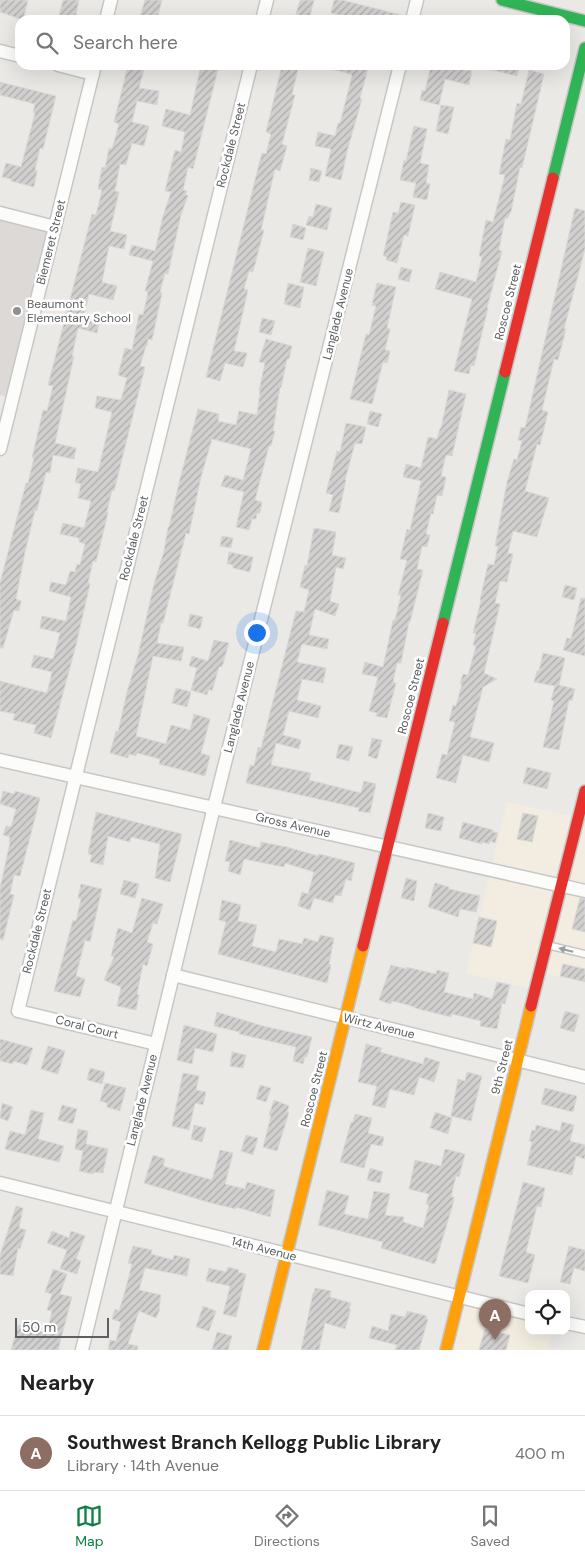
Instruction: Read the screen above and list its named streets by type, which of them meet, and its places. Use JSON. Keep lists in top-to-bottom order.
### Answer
{
  "streets": {
    "street": [
      "Rockdale Street",
      "Biemeret Street",
      "Roscoe Street",
      "Langlade Avenue",
      "Gross Avenue",
      "Wirtz Avenue",
      "Coral Court",
      "9th Street",
      "14th Avenue"
    ]
  },
  "crossings": [
    ["Rockdale Street", "Gross Avenue"],
    ["Rockdale Street", "Coral Court"],
    ["Roscoe Street", "Gross Avenue"],
    ["Roscoe Street", "Wirtz Avenue"],
    ["Roscoe Street", "14th Avenue"],
    ["Langlade Avenue", "Gross Avenue"],
    ["Langlade Avenue", "Wirtz Avenue"],
    ["Langlade Avenue", "Coral Court"],
    ["Langlade Avenue", "14th Avenue"],
    ["Gross Avenue", "9th Street"],
    ["Wirtz Avenue", "9th Street"],
    ["9th Street", "14th Avenue"]
  ],
  "places": ["Beaumont Elementary School"],
  "scale_bar": "50 m",
  "page": {
    "search": "Search here",
    "pins": "A",
    "scale": "50 m",
    "heading": "Nearby",
    "list": [
      {
        "mark": "A",
        "name": "Southwest Branch Kellogg Public Library",
        "note": "Library · 14th Avenue",
        "value": "400 m"
      }
    ],
    "nav": ["Map", "Directions", "Saved"]
  }
}
